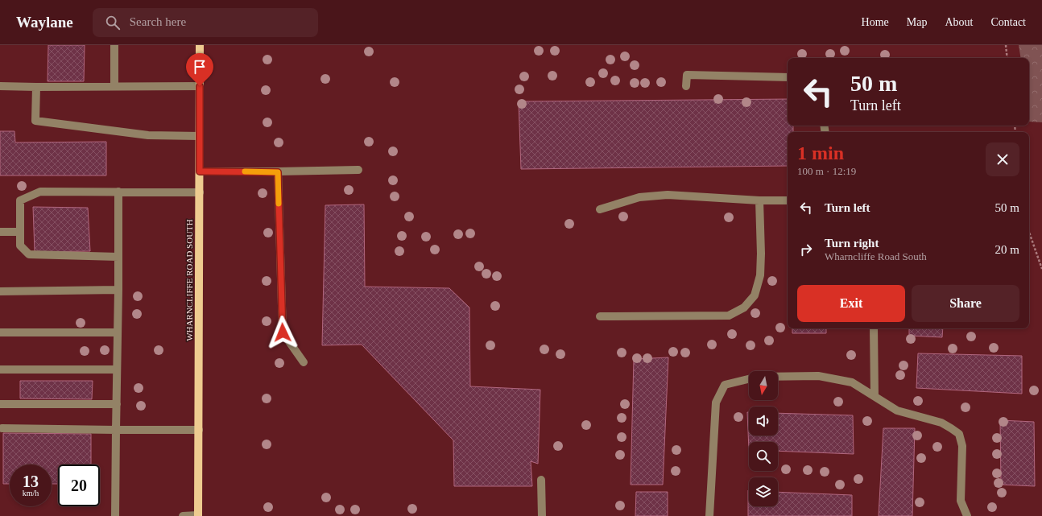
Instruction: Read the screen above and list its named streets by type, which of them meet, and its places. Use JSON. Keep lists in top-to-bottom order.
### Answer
{
  "streets": {
    "main road": ["WHARNCLIFFE ROAD SOUTH"]
  },
  "north": "bottom",
  "page": {
    "header": "Waylane",
    "search": "Search here",
    "nav": [
      "Home",
      "Map",
      "About",
      "Contact"
    ],
    "turn": ["50 m", "Turn left"],
    "heading": ["1 min", "100 m · 12:19"],
    "list": [
      {
        "name": "Turn left",
        "value": "50 m"
      },
      {
        "name": "Turn right",
        "note": "Wharncliffe Road South",
        "value": "20 m"
      }
    ],
    "buttons": ["Exit", "Share"],
    "speed": "13 km/h",
    "limit": "20"
  }
}
